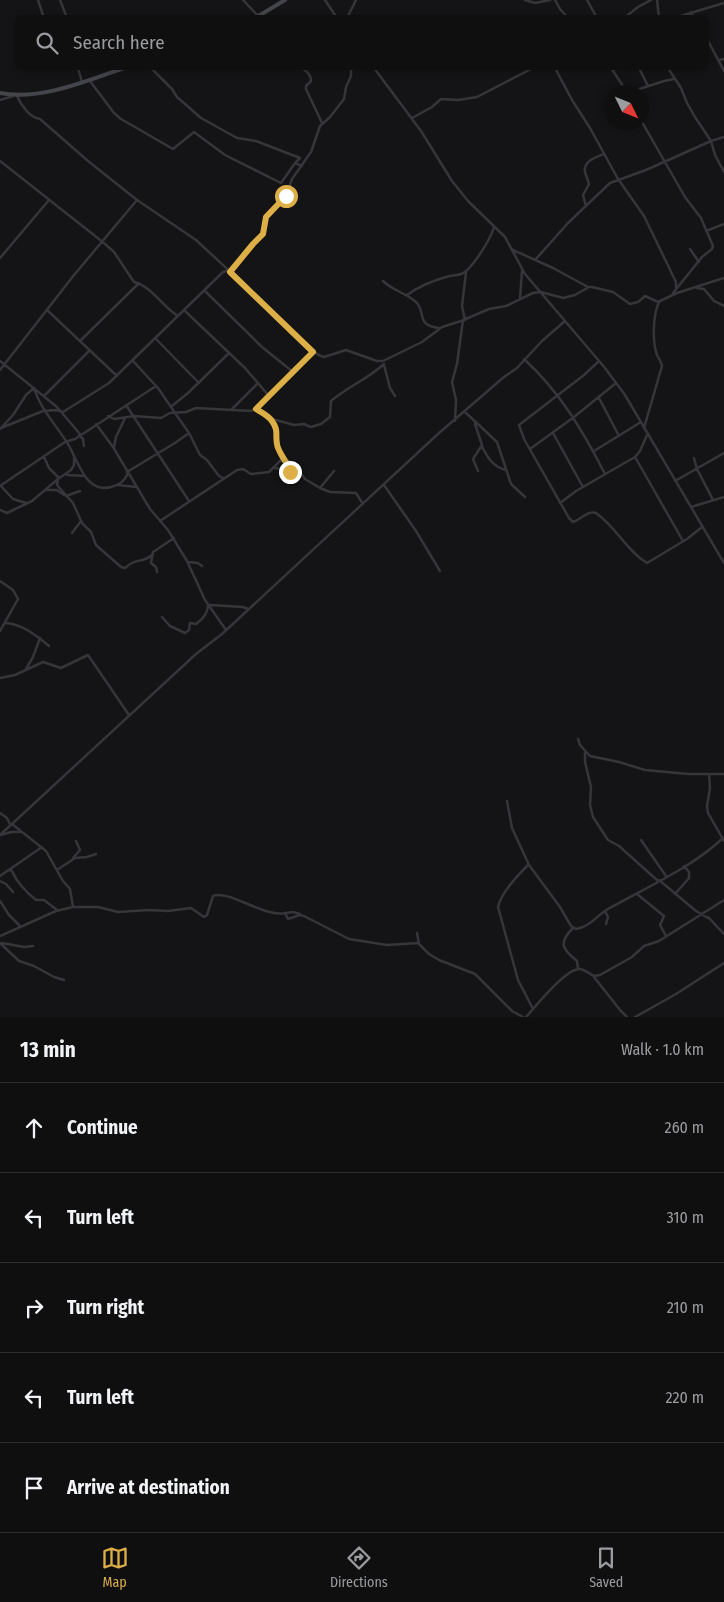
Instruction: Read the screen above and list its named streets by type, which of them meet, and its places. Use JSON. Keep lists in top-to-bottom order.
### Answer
{
  "north": "bottom right",
  "page": {
    "search": "Search here",
    "heading": ["13 min", "Walk · 1.0 km"],
    "list": [
      ["Continue", "260 m"],
      ["Turn left", "310 m"],
      ["Turn right", "210 m"],
      ["Turn left", "220 m"],
      "Arrive at destination"
    ],
    "nav": ["Map", "Directions", "Saved"]
  }
}
